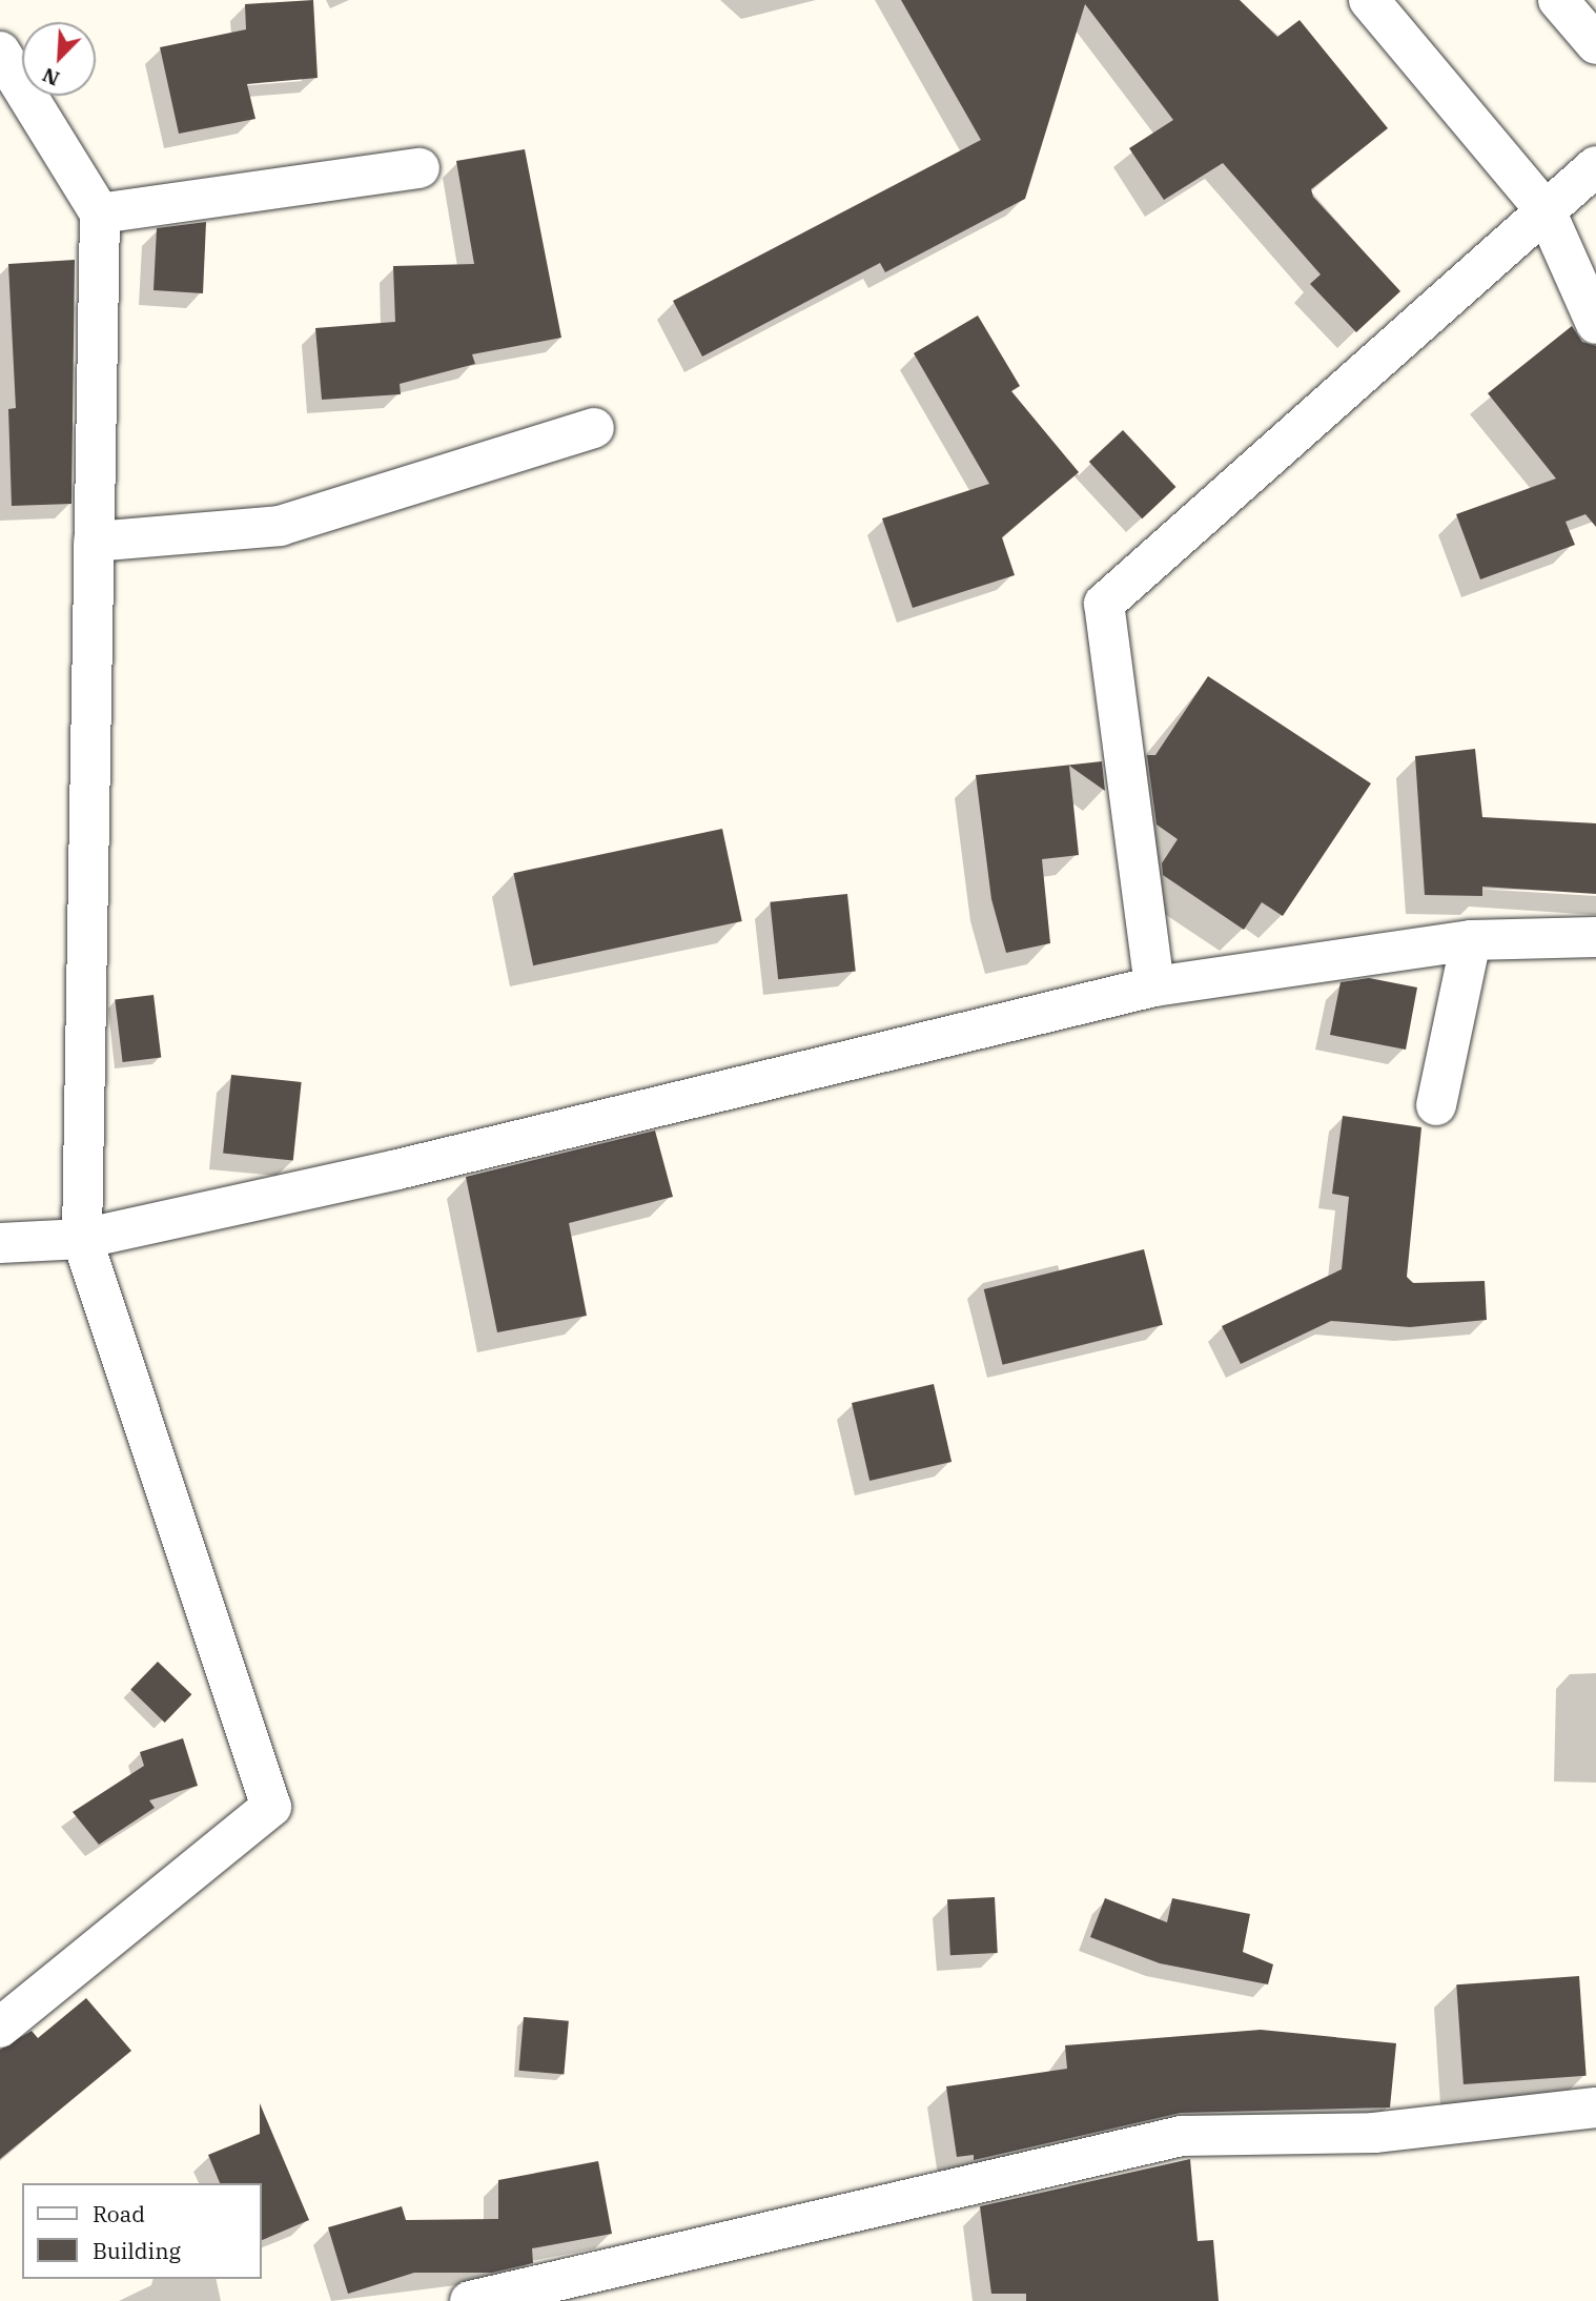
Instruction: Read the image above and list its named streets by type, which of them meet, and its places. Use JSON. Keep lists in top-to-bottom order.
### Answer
{
  "legend": ["Road", "Building"],
  "north": "bottom left"
}
